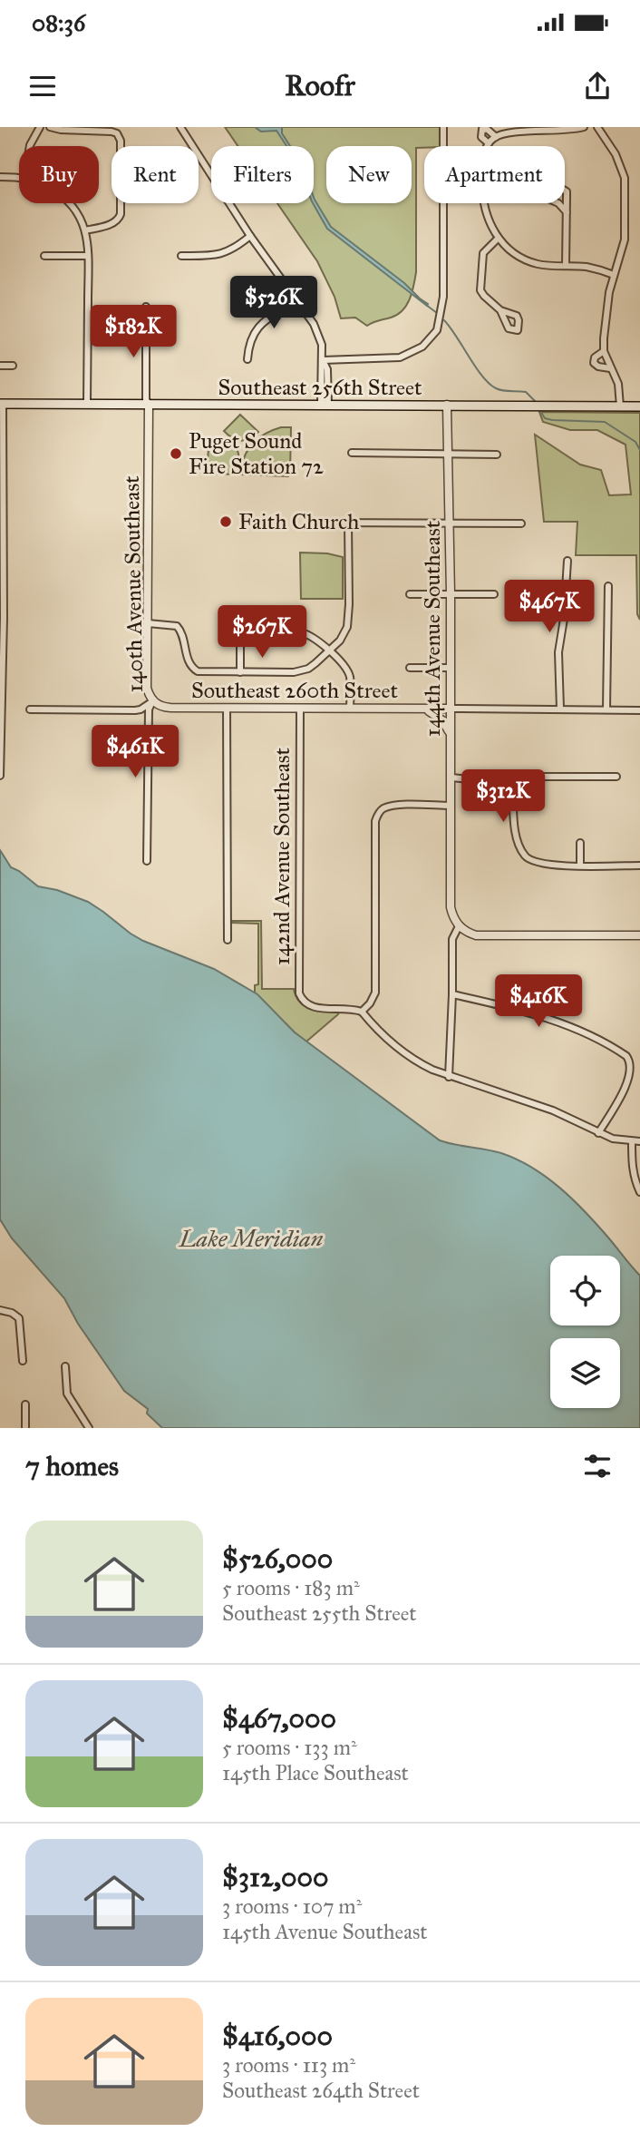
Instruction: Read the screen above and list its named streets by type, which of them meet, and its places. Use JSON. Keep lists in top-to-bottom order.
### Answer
{
  "streets": {
    "main road": ["Southeast 256th Street"],
    "street": [
      "140th Avenue Southeast",
      "144th Avenue Southeast",
      "Southeast 260th Street",
      "142nd Avenue Southeast"
    ]
  },
  "crossings": [
    ["Southeast 256th Street", "140th Avenue Southeast"],
    ["Southeast 256th Street", "144th Avenue Southeast"],
    ["140th Avenue Southeast", "Southeast 260th Street"],
    ["144th Avenue Southeast", "Southeast 260th Street"],
    ["Southeast 260th Street", "142nd Avenue Southeast"]
  ],
  "water": ["Lake Meridian"],
  "places": ["Puget Sound Fire Station 72", "Faith Church"],
  "page": {
    "status": "08:36",
    "header": "Roofr",
    "chip": [
      "Buy",
      "Rent",
      "Filters",
      "New",
      "Apartment"
    ],
    "price": [
      "$526K",
      "$182K",
      "$467K",
      "$267K",
      "$461K",
      "$312K",
      "$416K"
    ],
    "heading": "7 homes",
    "list": [
      {
        "name": "$526,000",
        "note": "5 rooms · 183 m² · Southeast 255th Street"
      },
      {
        "name": "$467,000",
        "note": "5 rooms · 133 m² · 145th Place Southeast"
      },
      {
        "name": "$312,000",
        "note": "3 rooms · 107 m² · 145th Avenue Southeast"
      },
      {
        "name": "$416,000",
        "note": "3 rooms · 113 m² · Southeast 264th Street"
      }
    ]
  }
}
